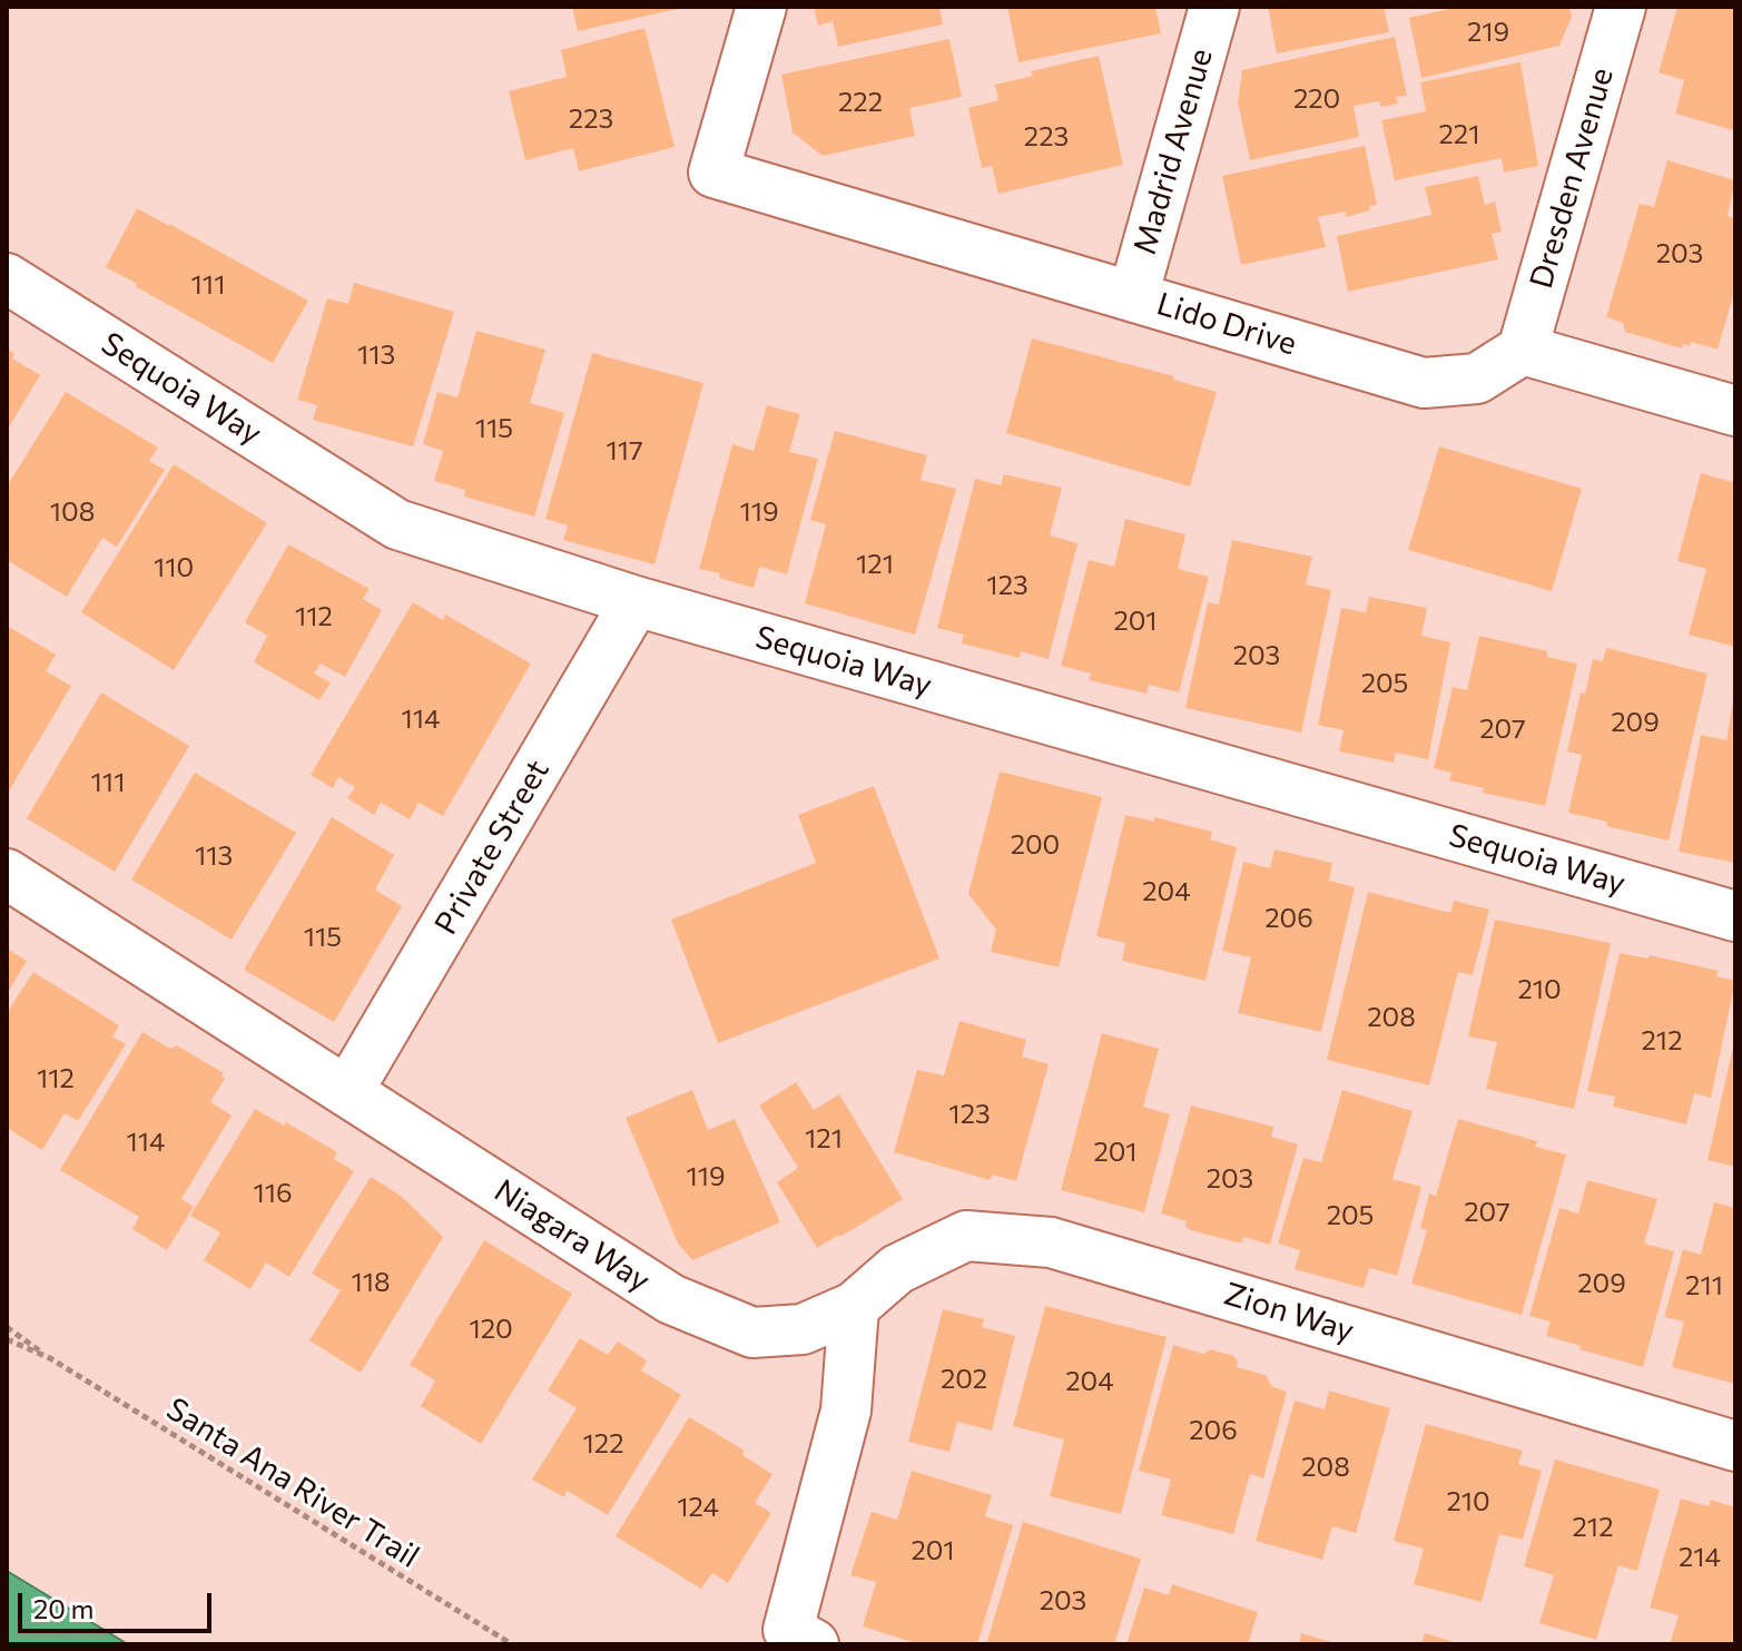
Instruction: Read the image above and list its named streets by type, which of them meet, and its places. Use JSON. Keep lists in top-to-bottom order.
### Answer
{
  "streets": {
    "street": [
      "Madrid Avenue",
      "Dresden Avenue",
      "Lido Drive",
      "Sequoia Way",
      "Private Street",
      "Niagara Way",
      "Zion Way"
    ],
    "path": ["Santa Ana River Trail"]
  },
  "crossings": [
    ["Madrid Avenue", "Lido Drive"],
    ["Dresden Avenue", "Lido Drive"],
    ["Sequoia Way", "Private Street"],
    ["Private Street", "Niagara Way"],
    ["Niagara Way", "Zion Way"]
  ],
  "house_numbers": [
    "219",
    "220",
    "222",
    "223",
    "221",
    "223",
    "203",
    "111",
    "113",
    "115",
    "117",
    "108",
    "119",
    "121",
    "110",
    "123",
    "112",
    "201",
    "203",
    "205",
    "114",
    "209",
    "207",
    "111",
    "200",
    "113",
    "204",
    "206",
    "115",
    "210",
    "208",
    "212",
    "112",
    "123",
    "121",
    "114",
    "201",
    "119",
    "203",
    "116",
    "207",
    "205",
    "118",
    "209",
    "211",
    "120",
    "202",
    "204",
    "206",
    "122",
    "208",
    "210",
    "124",
    "212",
    "201",
    "214",
    "203"
  ],
  "scale_bar": "20 m"
}
